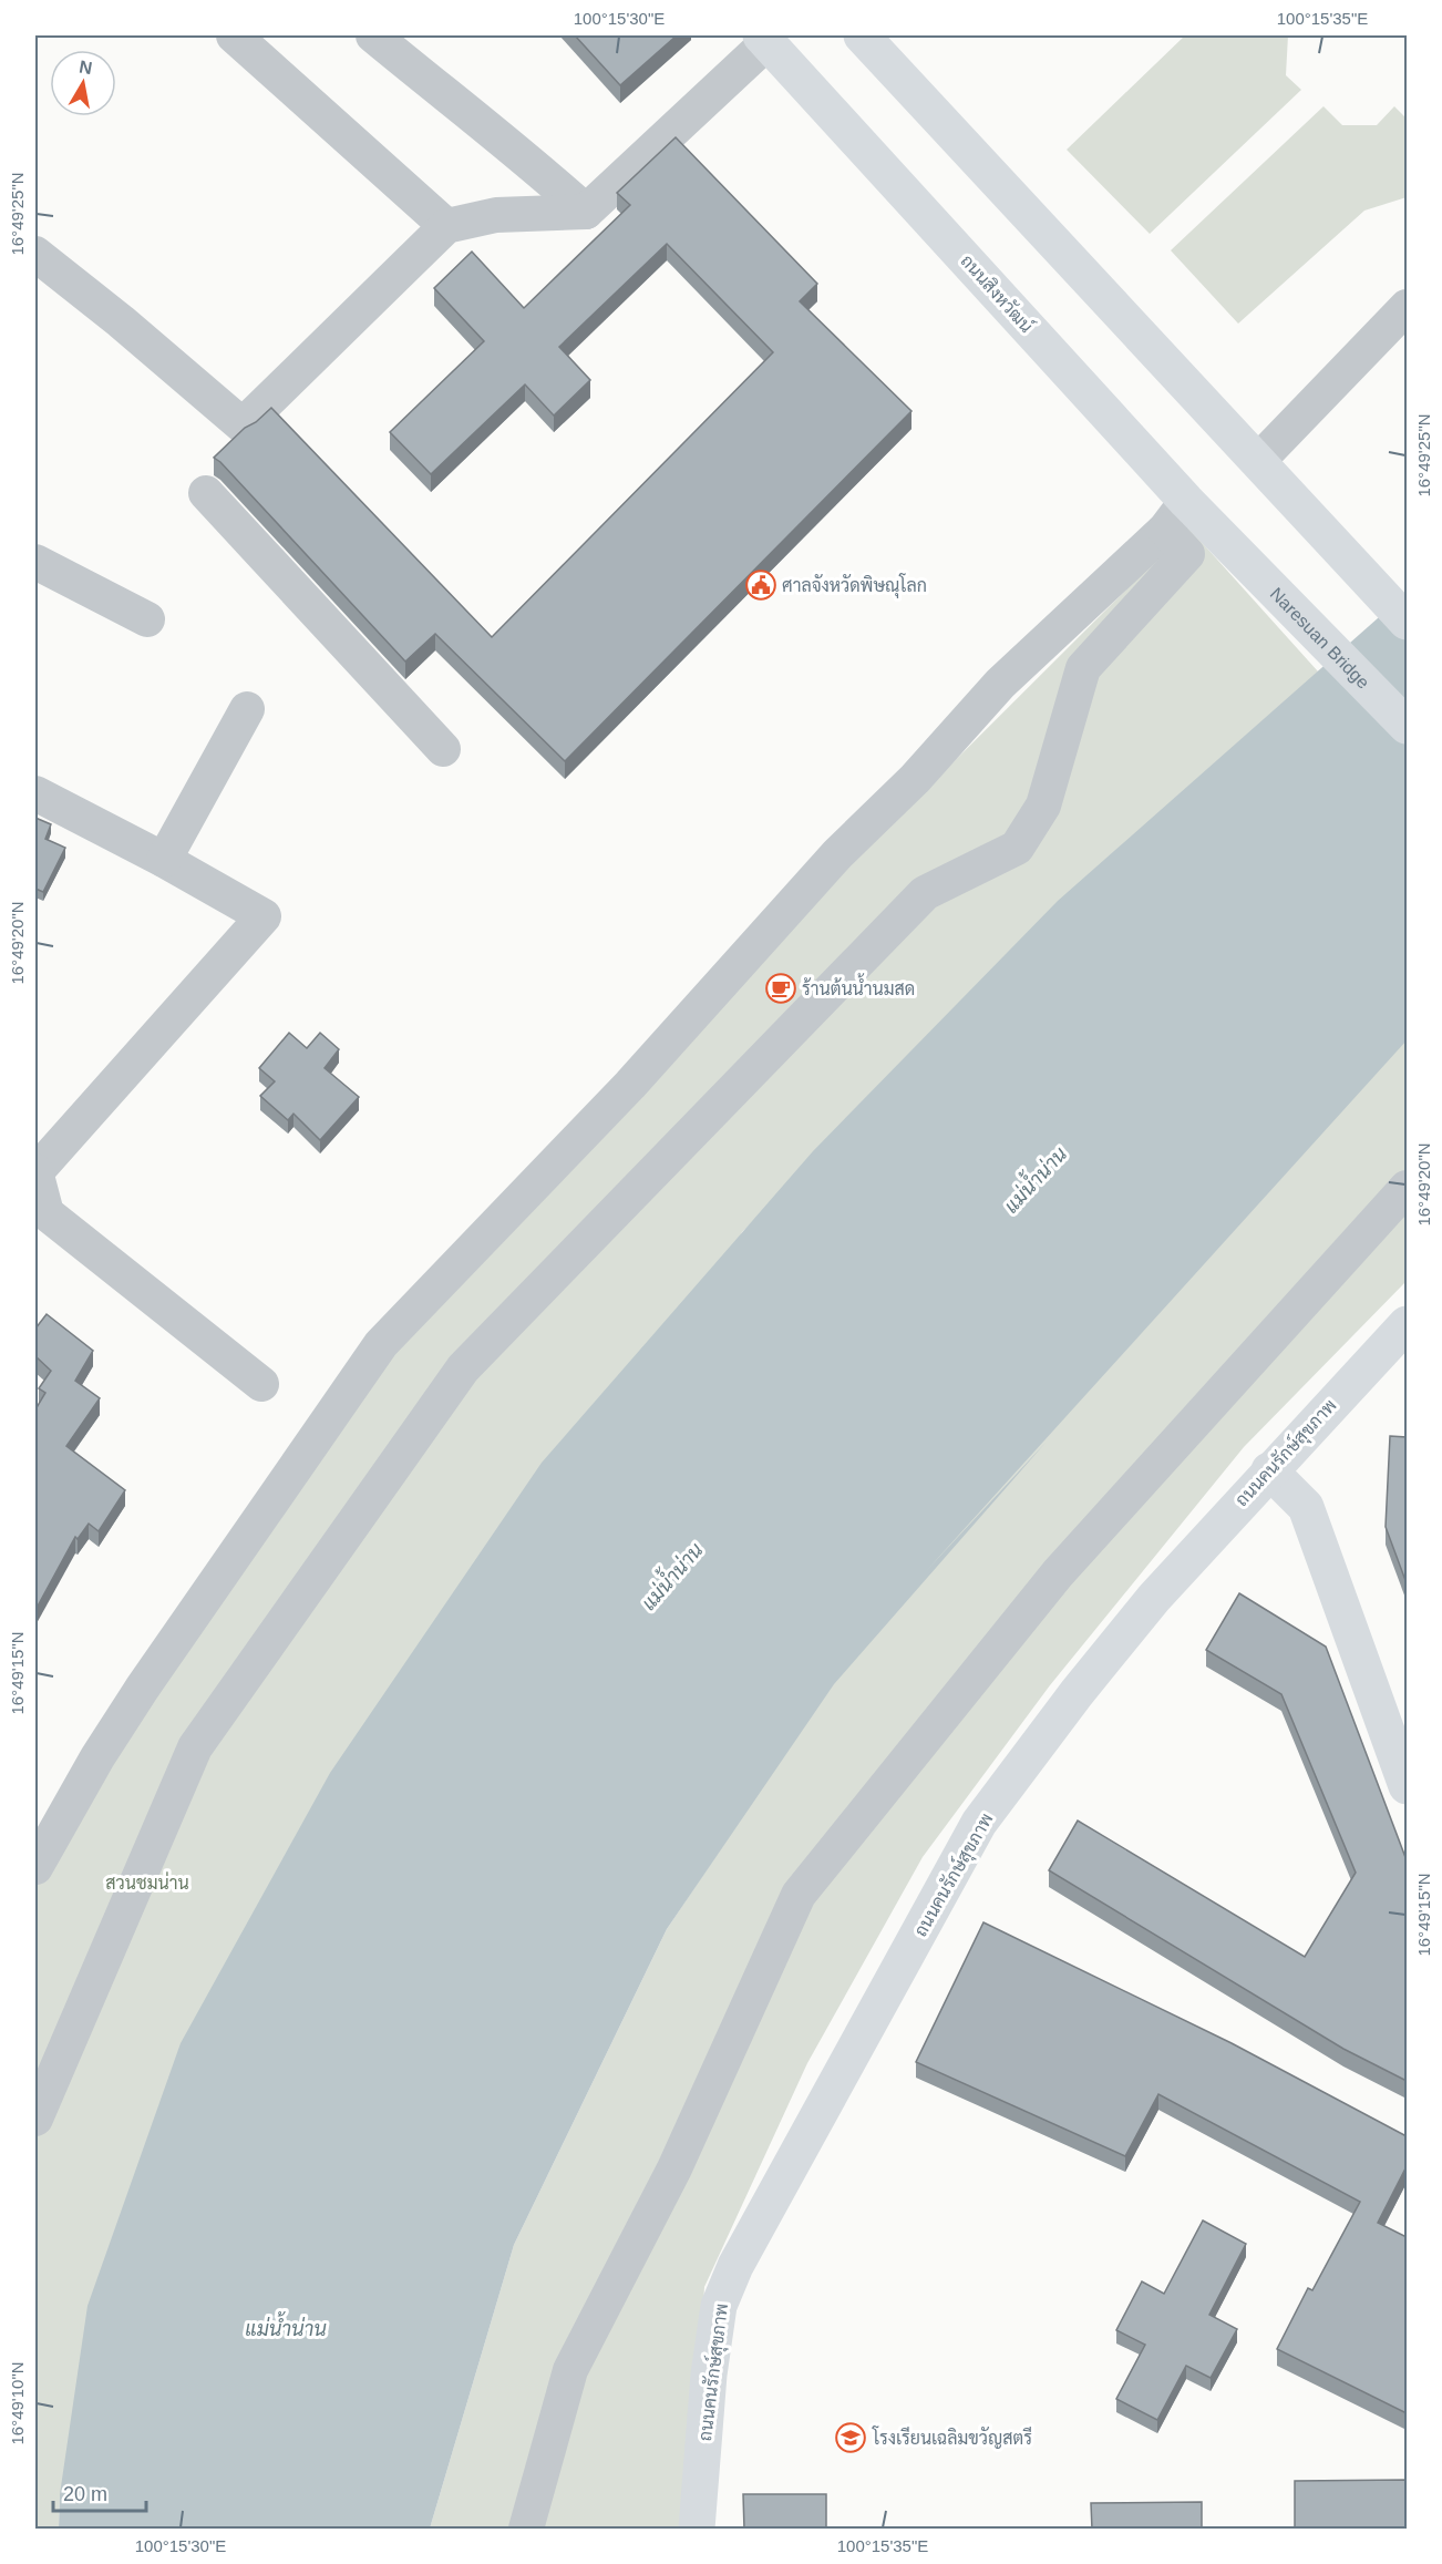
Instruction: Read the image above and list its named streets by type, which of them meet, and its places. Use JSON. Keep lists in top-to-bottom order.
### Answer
{
  "streets": {
    "street": ["ถนนสิงหวัฒน์", "Naresuan Bridge", "ถนนคนรักษ์สุขภาพ"]
  },
  "crossings": [
    ["ถนนสิงหวัฒน์", "Naresuan Bridge"]
  ],
  "water": ["แม่น้ำน่าน"],
  "parks": ["สวนชมน่าน"],
  "places": {
    "public building": ["ศาลจังหวัดพิษณุโลก"],
    "cafe": ["ร้านต้นน้ำนมสด"],
    "school or university": ["โรงเรียนเฉลิมขวัญสตรี"]
  },
  "scale_bar": "20 m",
  "north": "top",
  "coordinates": [
    "100°15'30\"E",
    "100°15'35\"E",
    "16°49'25\"N",
    "16°49'20\"N",
    "16°49'15\"N",
    "16°49'10\"N"
  ]
}
